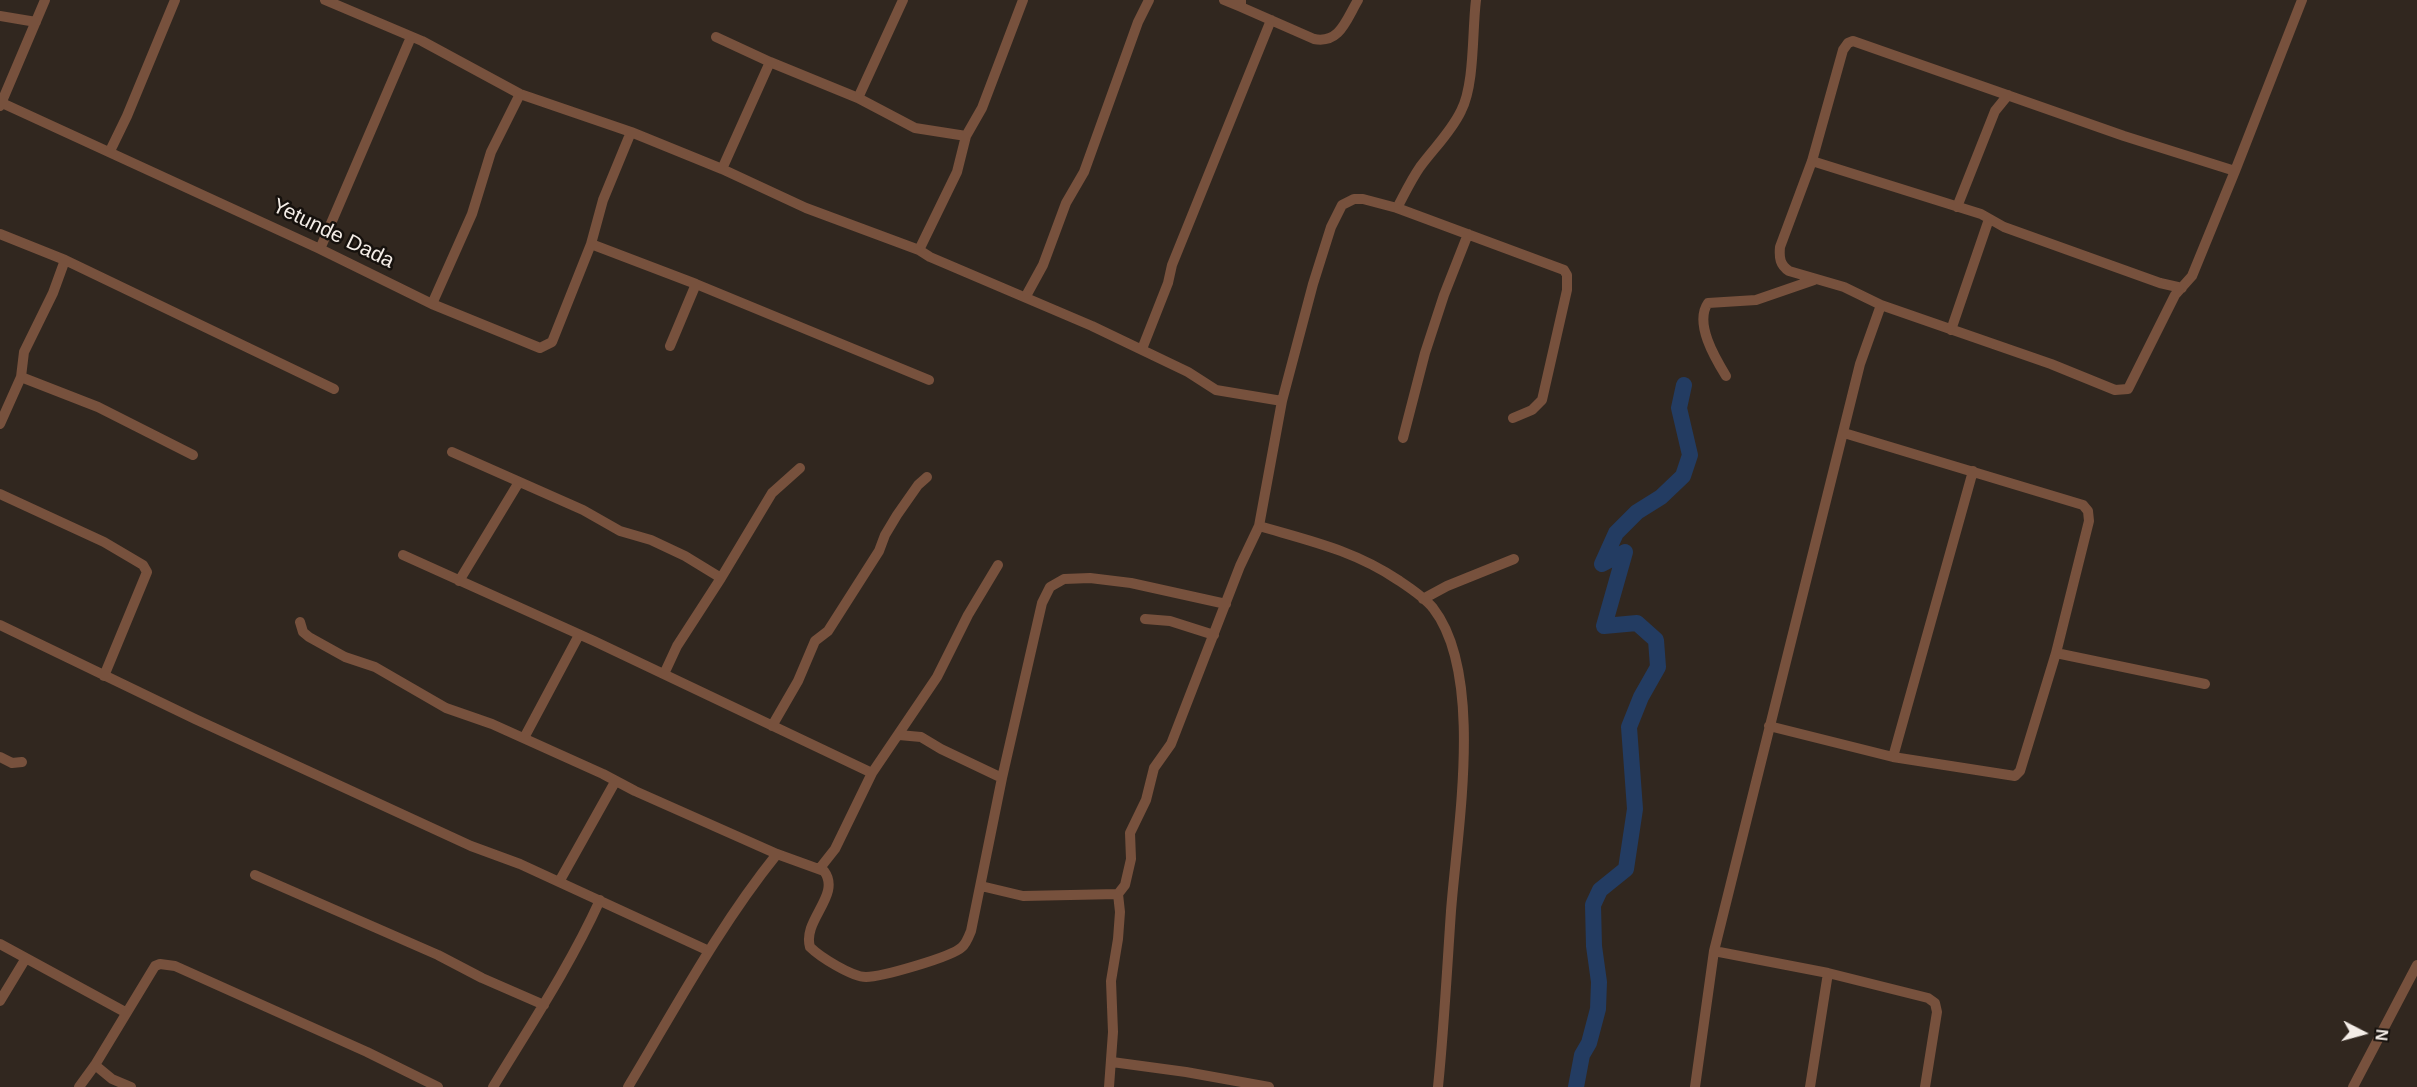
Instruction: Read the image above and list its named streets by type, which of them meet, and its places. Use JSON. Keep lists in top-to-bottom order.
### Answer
{
  "streets": {
    "street": ["Yetunde Dada"]
  },
  "north": "right"
}
